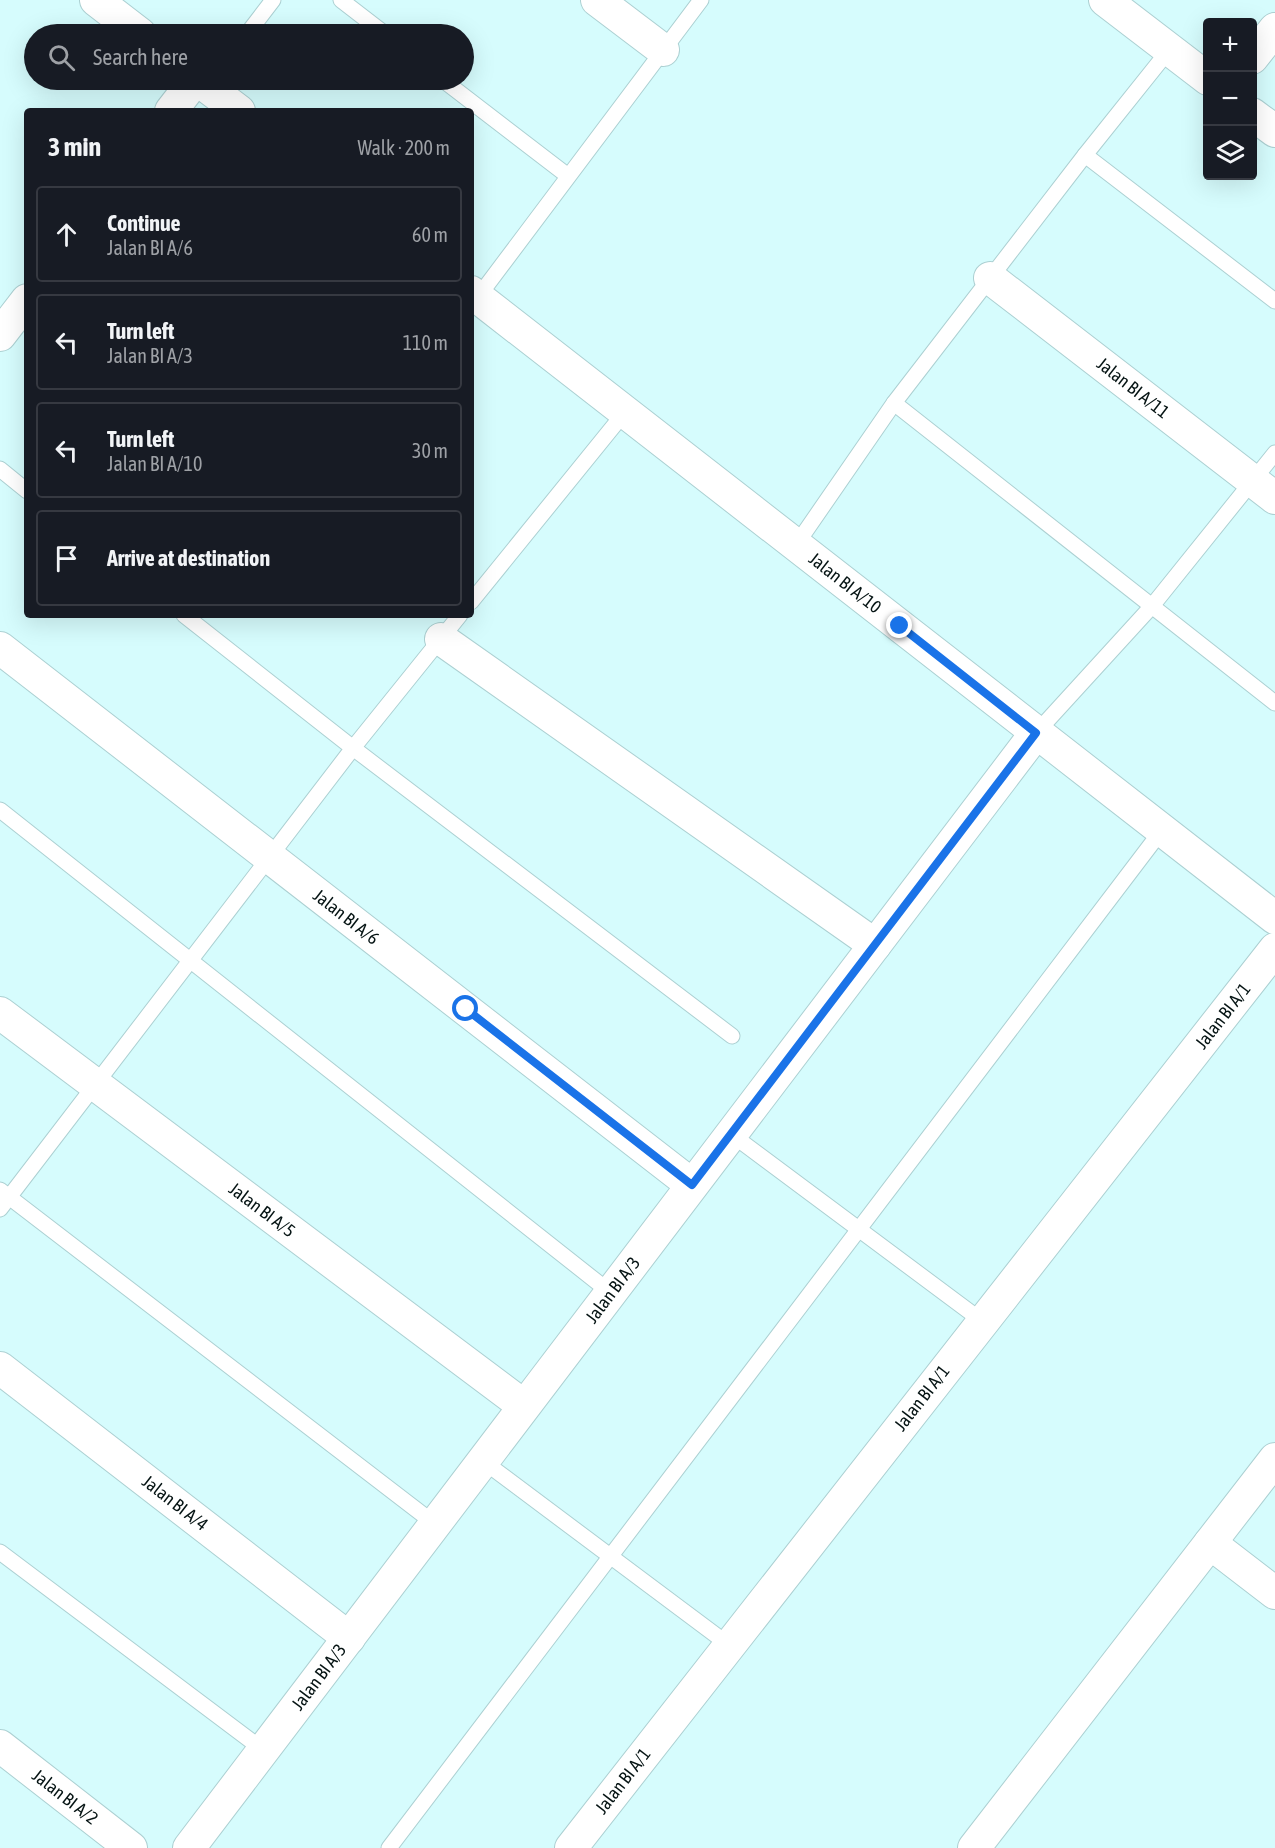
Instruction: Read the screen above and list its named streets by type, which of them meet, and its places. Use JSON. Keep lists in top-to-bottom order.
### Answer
{
  "streets": {
    "street": [
      "Jalan BI A/11",
      "Jalan BI A/10",
      "Jalan BI A/6",
      "Jalan BI A/1",
      "Jalan BI A/5",
      "Jalan BI A/3",
      "Jalan BI A/4",
      "Jalan BI A/2"
    ]
  },
  "crossings": [
    ["Jalan BI A/10", "Jalan BI A/3"],
    ["Jalan BI A/6", "Jalan BI A/3"],
    ["Jalan BI A/5", "Jalan BI A/3"],
    ["Jalan BI A/3", "Jalan BI A/4"]
  ],
  "page": {
    "map_buttons": ["+", "−"],
    "search": "Search here",
    "heading": ["3 min", "Walk · 200 m"],
    "list": [
      ["Continue", "Jalan BI A/6", "60 m"],
      ["Turn left", "Jalan BI A/3", "110 m"],
      ["Turn left", "Jalan BI A/10", "30 m"],
      "Arrive at destination"
    ]
  }
}
